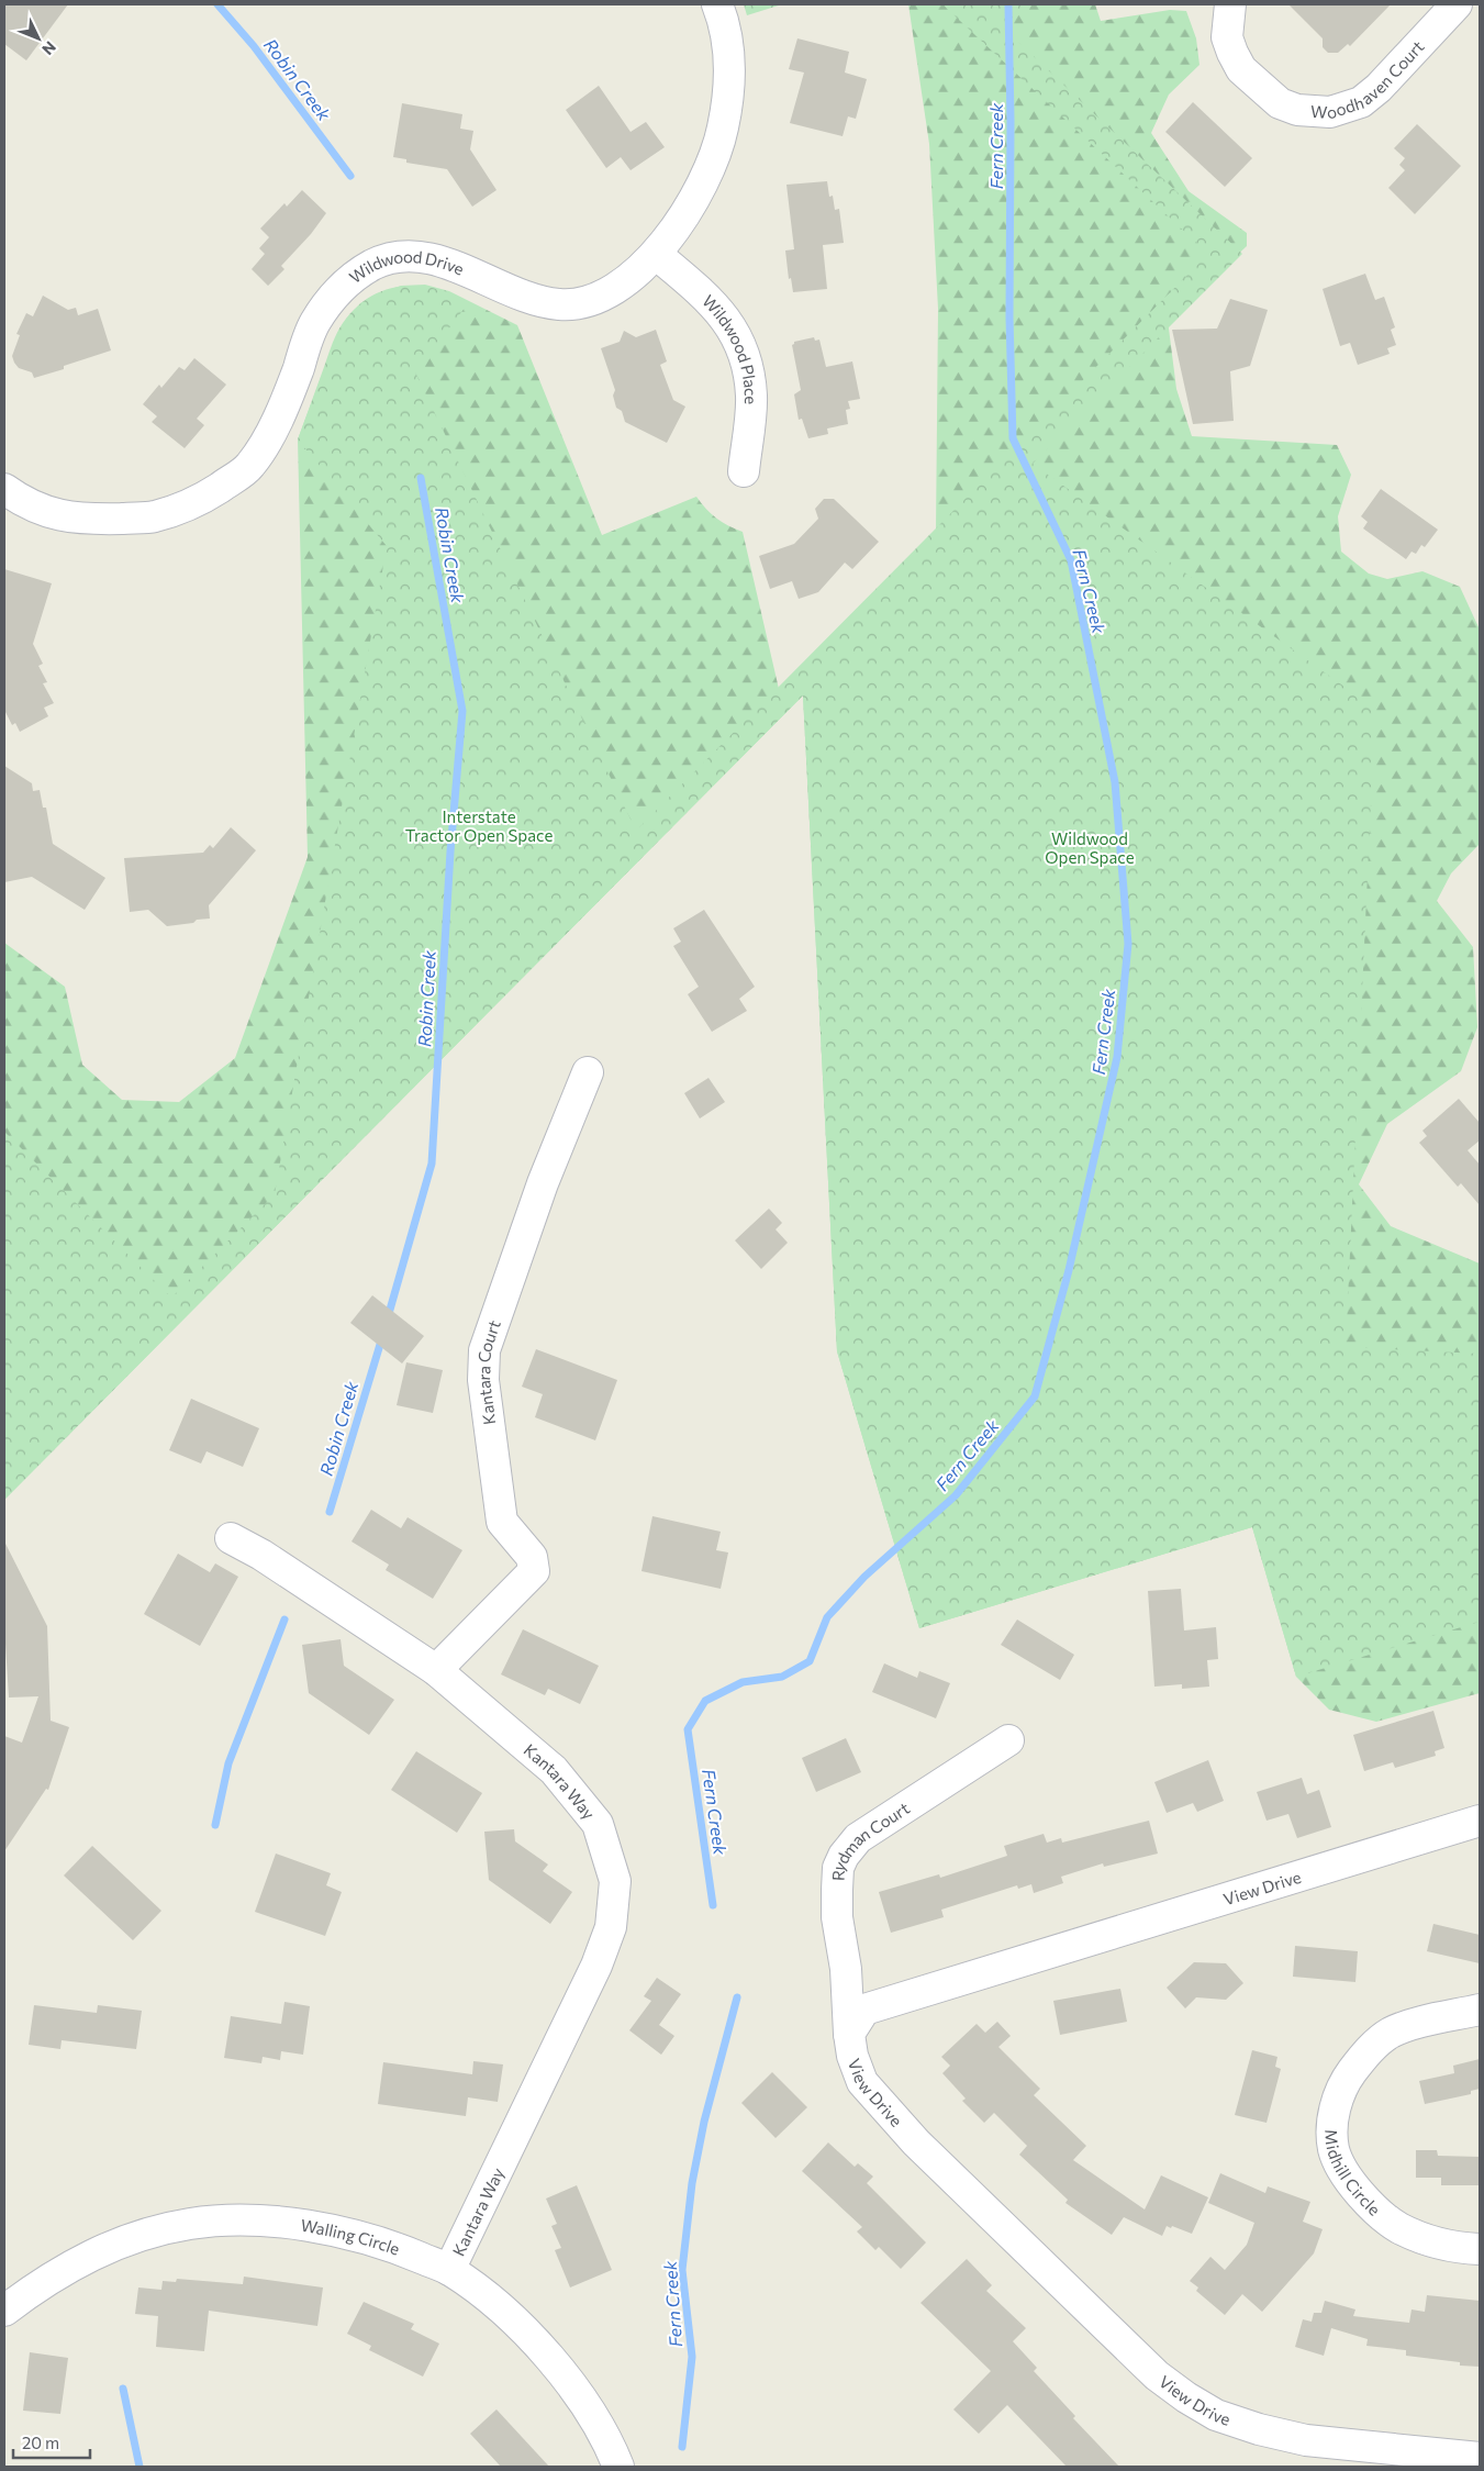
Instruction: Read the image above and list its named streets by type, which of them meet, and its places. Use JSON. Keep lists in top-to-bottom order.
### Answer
{
  "streets": {
    "street": [
      "Woodhaven Court",
      "Wildwood Drive",
      "Wildwood Place",
      "Kantara Court",
      "Kantara Way",
      "Rydman Court",
      "View Drive",
      "Midhill Circle",
      "Walling Circle"
    ]
  },
  "crossings": [
    ["Wildwood Drive", "Wildwood Place"],
    ["Kantara Court", "Kantara Way"],
    ["Kantara Way", "Walling Circle"],
    ["Rydman Court", "View Drive"]
  ],
  "water": ["Robin Creek", "Fern Creek"],
  "parks": ["Interstate Tractor Open Space", "Wildwood Open Space"],
  "scale_bar": "20 m",
  "north": "bottom right"
}
